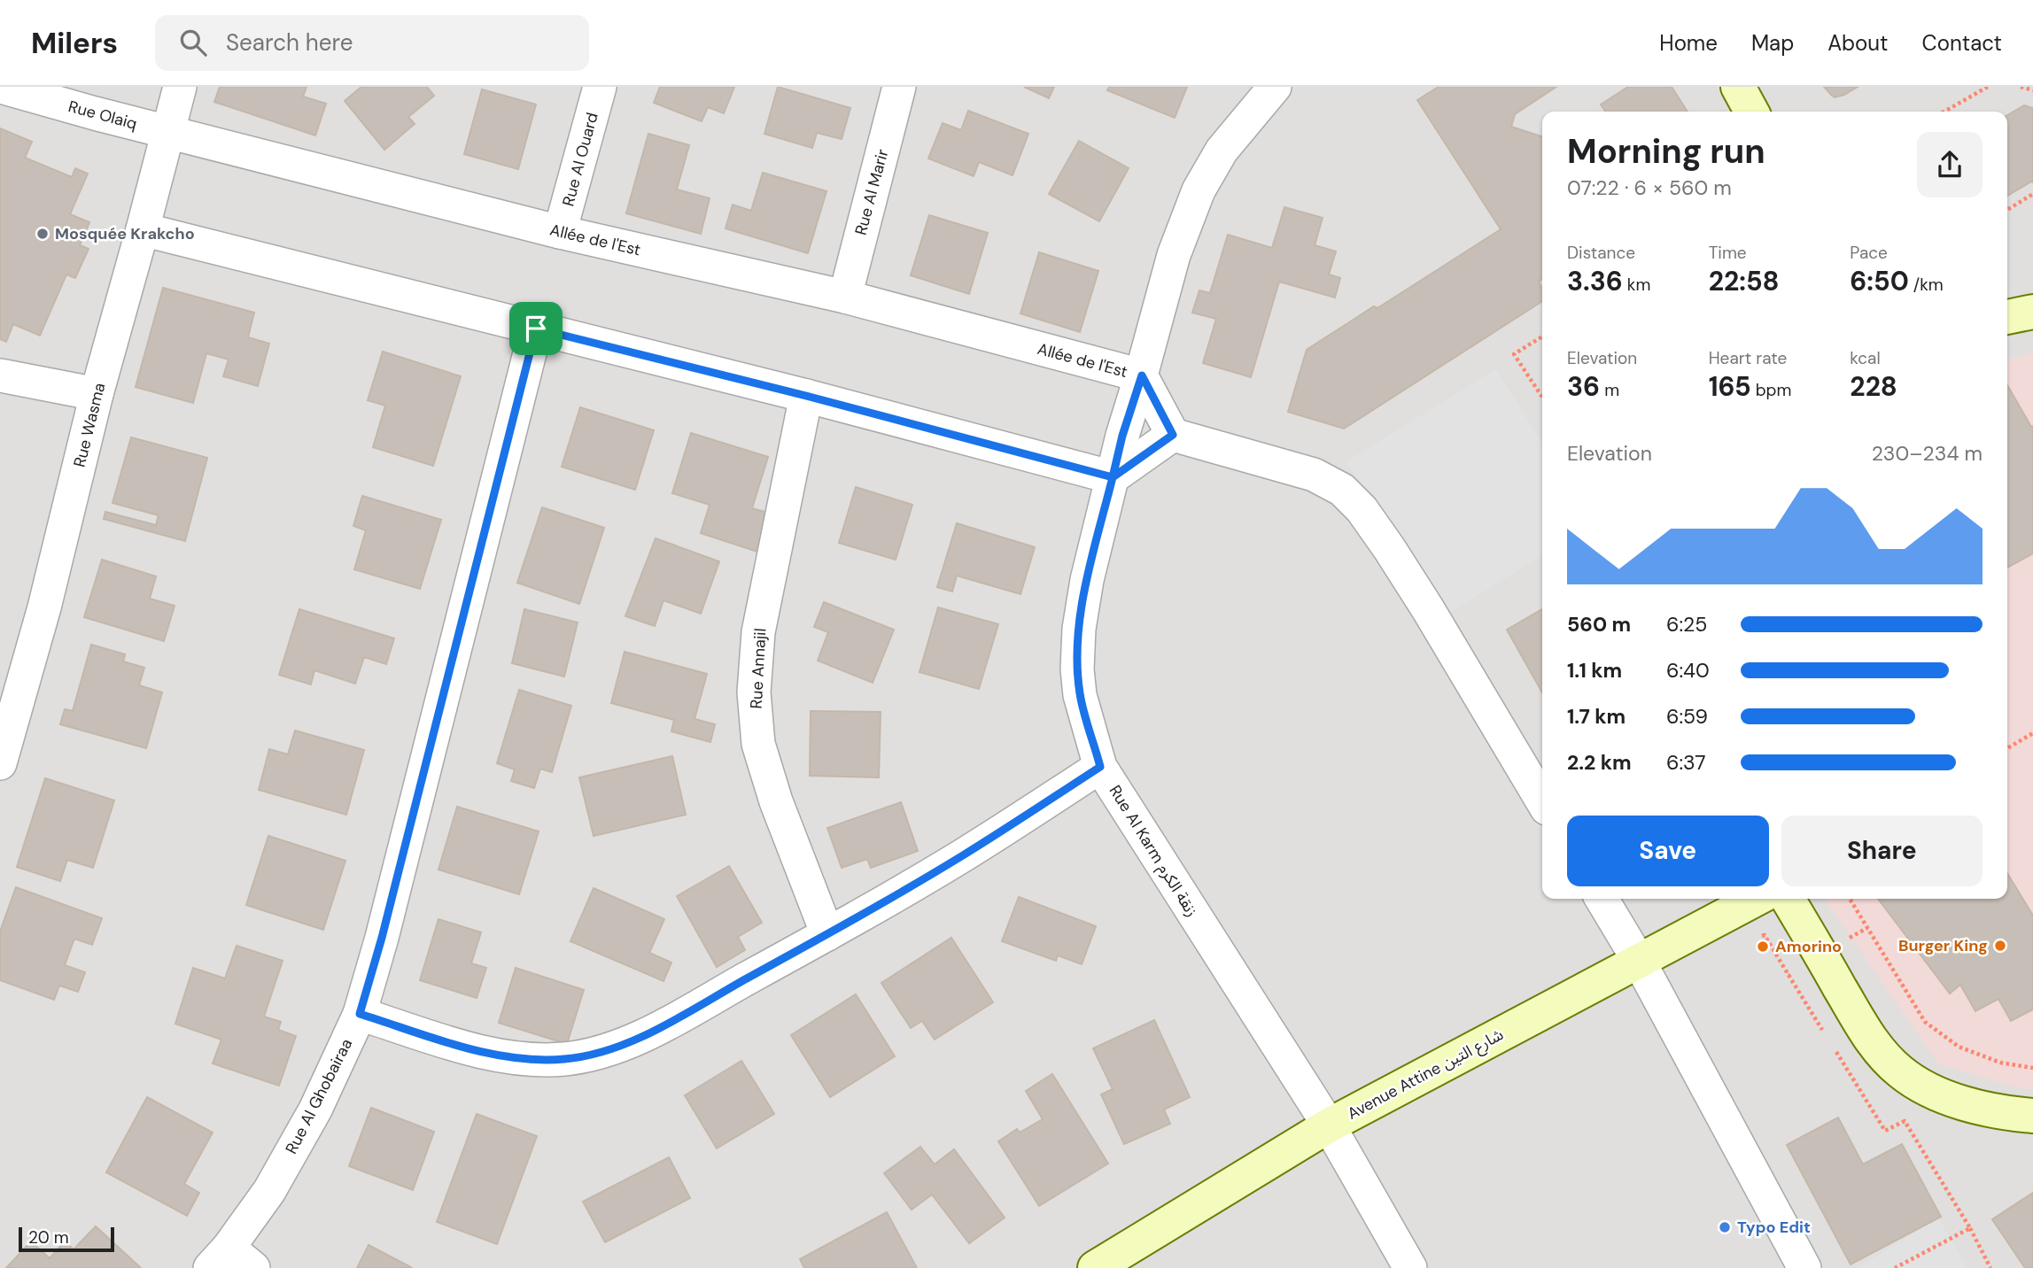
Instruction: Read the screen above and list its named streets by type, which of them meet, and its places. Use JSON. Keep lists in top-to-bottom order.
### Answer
{
  "streets": {
    "street": [
      "Rue Olaiq",
      "Rue Al Ouard",
      "Rue Al Marir",
      "Allée de l'Est",
      "Rue Wasma",
      "Rue Annajil",
      "Rue Al Karm زنقة الكرم",
      "Avenue Attine شارع التين",
      "Rue Al Ghobairaa"
    ]
  },
  "crossings": [
    ["Rue Olaiq", "Allée de l'Est"],
    ["Rue Olaiq", "Rue Wasma"],
    ["Rue Al Ouard", "Allée de l'Est"],
    ["Rue Al Marir", "Allée de l'Est"],
    ["Allée de l'Est", "Rue Wasma"],
    ["Allée de l'Est", "Rue Al Karm زنقة الكرم"],
    ["Rue Al Karm زنقة الكرم", "Avenue Attine شارع التين"]
  ],
  "places": [
    "Mosquée Krakcho",
    "Burger King",
    "Amorino",
    "Typo Edit"
  ],
  "scale_bar": "20 m",
  "page": {
    "header": "Milers",
    "search": "Search here",
    "nav": [
      "Home",
      "Map",
      "About",
      "Contact"
    ],
    "heading": ["Morning run", "07:22 · 6 × 560 m"],
    "stats": [
      ["Distance", "3.36 km"],
      ["Time", "22:58"],
      ["Pace", "6:50 /km"],
      ["Elevation", "36 m"],
      ["Heart rate", "165 bpm"],
      ["kcal", "228"]
    ],
    "chart": ["Elevation", "230–234 m"],
    "list": [
      {
        "name": "560 m",
        "note": "6:25"
      },
      {
        "name": "1.1 km",
        "note": "6:40"
      },
      {
        "name": "1.7 km",
        "note": "6:59"
      },
      {
        "name": "2.2 km",
        "note": "6:37"
      }
    ],
    "buttons": ["Save", "Share"],
    "scale": "20 m"
  }
}
